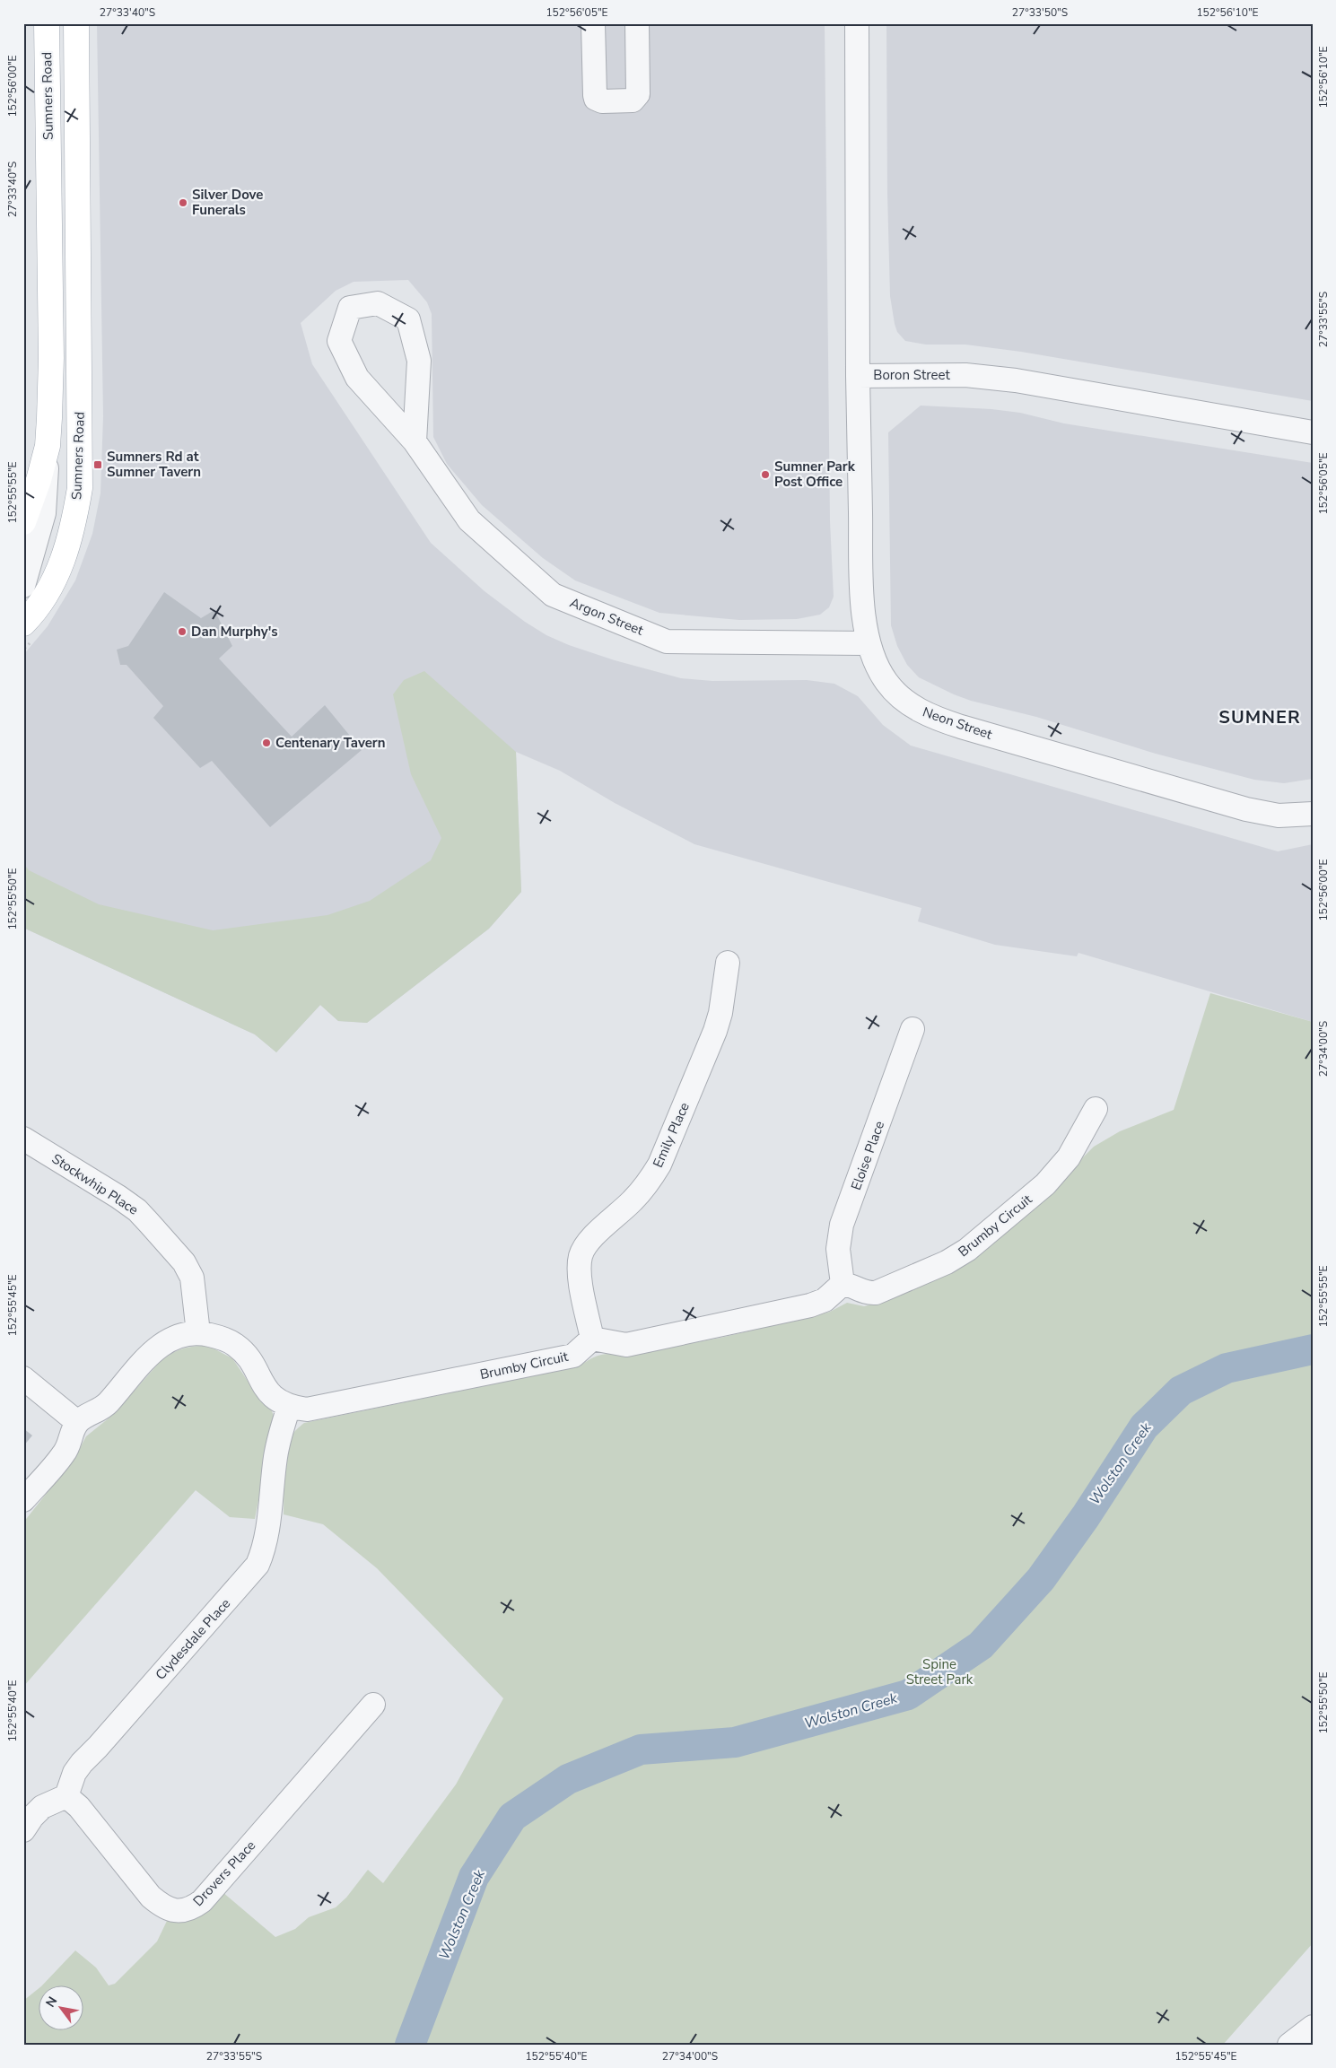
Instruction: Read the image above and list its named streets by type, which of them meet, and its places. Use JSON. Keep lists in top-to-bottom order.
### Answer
{
  "streets": {
    "main road": ["Sumners Road"],
    "street": [
      "Boron Street",
      "Argon Street",
      "Neon Street",
      "Emily Place",
      "Eloise Place",
      "Stockwhip Place",
      "Brumby Circuit",
      "Clydesdale Place",
      "Drovers Place"
    ]
  },
  "crossings": [
    ["Boron Street", "Neon Street"],
    ["Argon Street", "Neon Street"],
    ["Emily Place", "Brumby Circuit"],
    ["Eloise Place", "Brumby Circuit"],
    ["Stockwhip Place", "Brumby Circuit"],
    ["Brumby Circuit", "Clydesdale Place"],
    ["Clydesdale Place", "Drovers Place"]
  ],
  "districts": ["SUMNER"],
  "water": ["Wolston Creek"],
  "parks": ["Spine Street Park"],
  "places": {
    "other": [
      "Silver Dove Funerals",
      "Sumner Park Post Office",
      "Dan Murphy's",
      "Centenary Tavern"
    ],
    "transit": ["Sumners Rd at Sumner Tavern"]
  },
  "north": "top left",
  "coordinates": [
    "27°33'40\"S",
    "152°56'05\"E",
    "27°33'50\"S",
    "152°56'10\"E",
    "152°56'00\"E",
    "27°33'55\"S",
    "152°55'55\"E",
    "152°55'50\"E",
    "27°34'00\"S",
    "152°55'45\"E",
    "152°55'40\"E"
  ]
}
